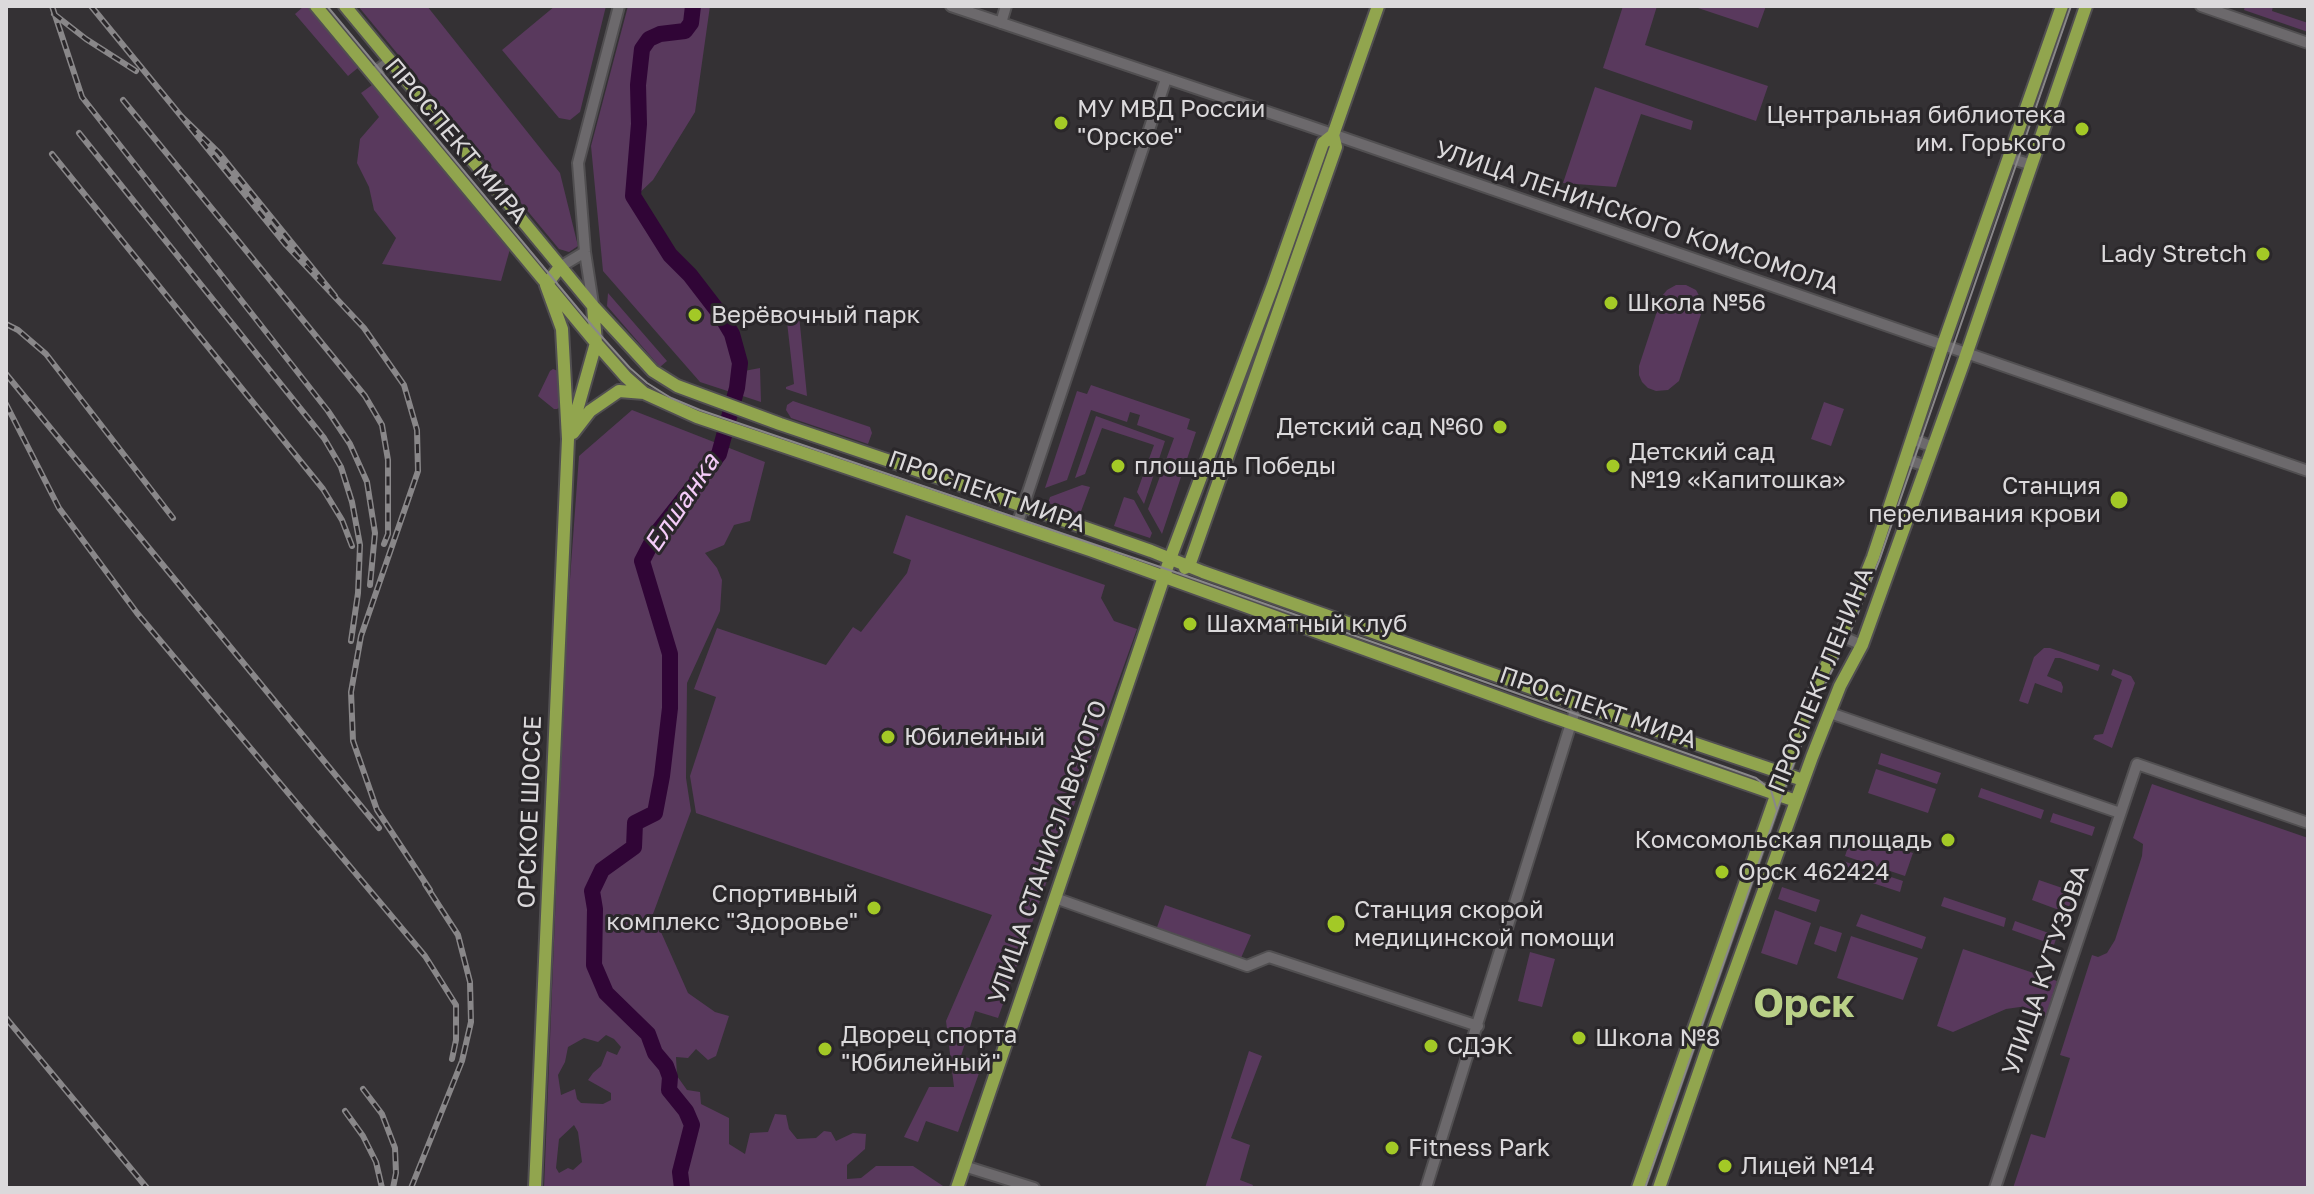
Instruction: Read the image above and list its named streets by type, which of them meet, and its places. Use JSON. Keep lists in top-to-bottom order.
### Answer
{
  "streets": {
    "main road": [
      "ПРОСПЕКТ МИРА",
      "ПРОСПЕКТ ЛЕНИНА",
      "ОРСКОЕ ШОССЕ",
      "УЛИЦА СТАНИСЛАВСКОГО"
    ],
    "street": ["УЛИЦА ЛЕНИНСКОГО КОМСОМОЛА", "УЛИЦА КУТУЗОВА"]
  },
  "crossings": [
    ["ПРОСПЕКТ МИРА", "ПРОСПЕКТ ЛЕНИНА"],
    ["ПРОСПЕКТ МИРА", "УЛИЦА СТАНИСЛАВСКОГО"],
    ["УЛИЦА ЛЕНИНСКОГО КОМСОМОЛА", "ПРОСПЕКТ ЛЕНИНА"],
    ["УЛИЦА ЛЕНИНСКОГО КОМСОМОЛА", "УЛИЦА СТАНИСЛАВСКОГО"]
  ],
  "districts": ["Орск"],
  "water": ["Елшанка"],
  "places": [
    "МУ МВД России \"Орское\"",
    "Центральная библиотека им. Горького",
    "Lady Stretch",
    "Школа №56",
    "Верёвочный парк",
    "Детский сад №60",
    "площадь Победы",
    "Детский сад №19 «Капитошка»",
    "Станция переливания крови",
    "Шахматный клуб",
    "Юбилейный",
    "Комсомольская площадь",
    "Орск 462424",
    "Спортивный комплекс \"Здоровье\"",
    "Станция скорой медицинской помощи",
    "Школа №8",
    "СДЭК",
    "Дворец спорта \"Юбилейный\"",
    "Fitness Park",
    "Лицей №14"
  ]
}
